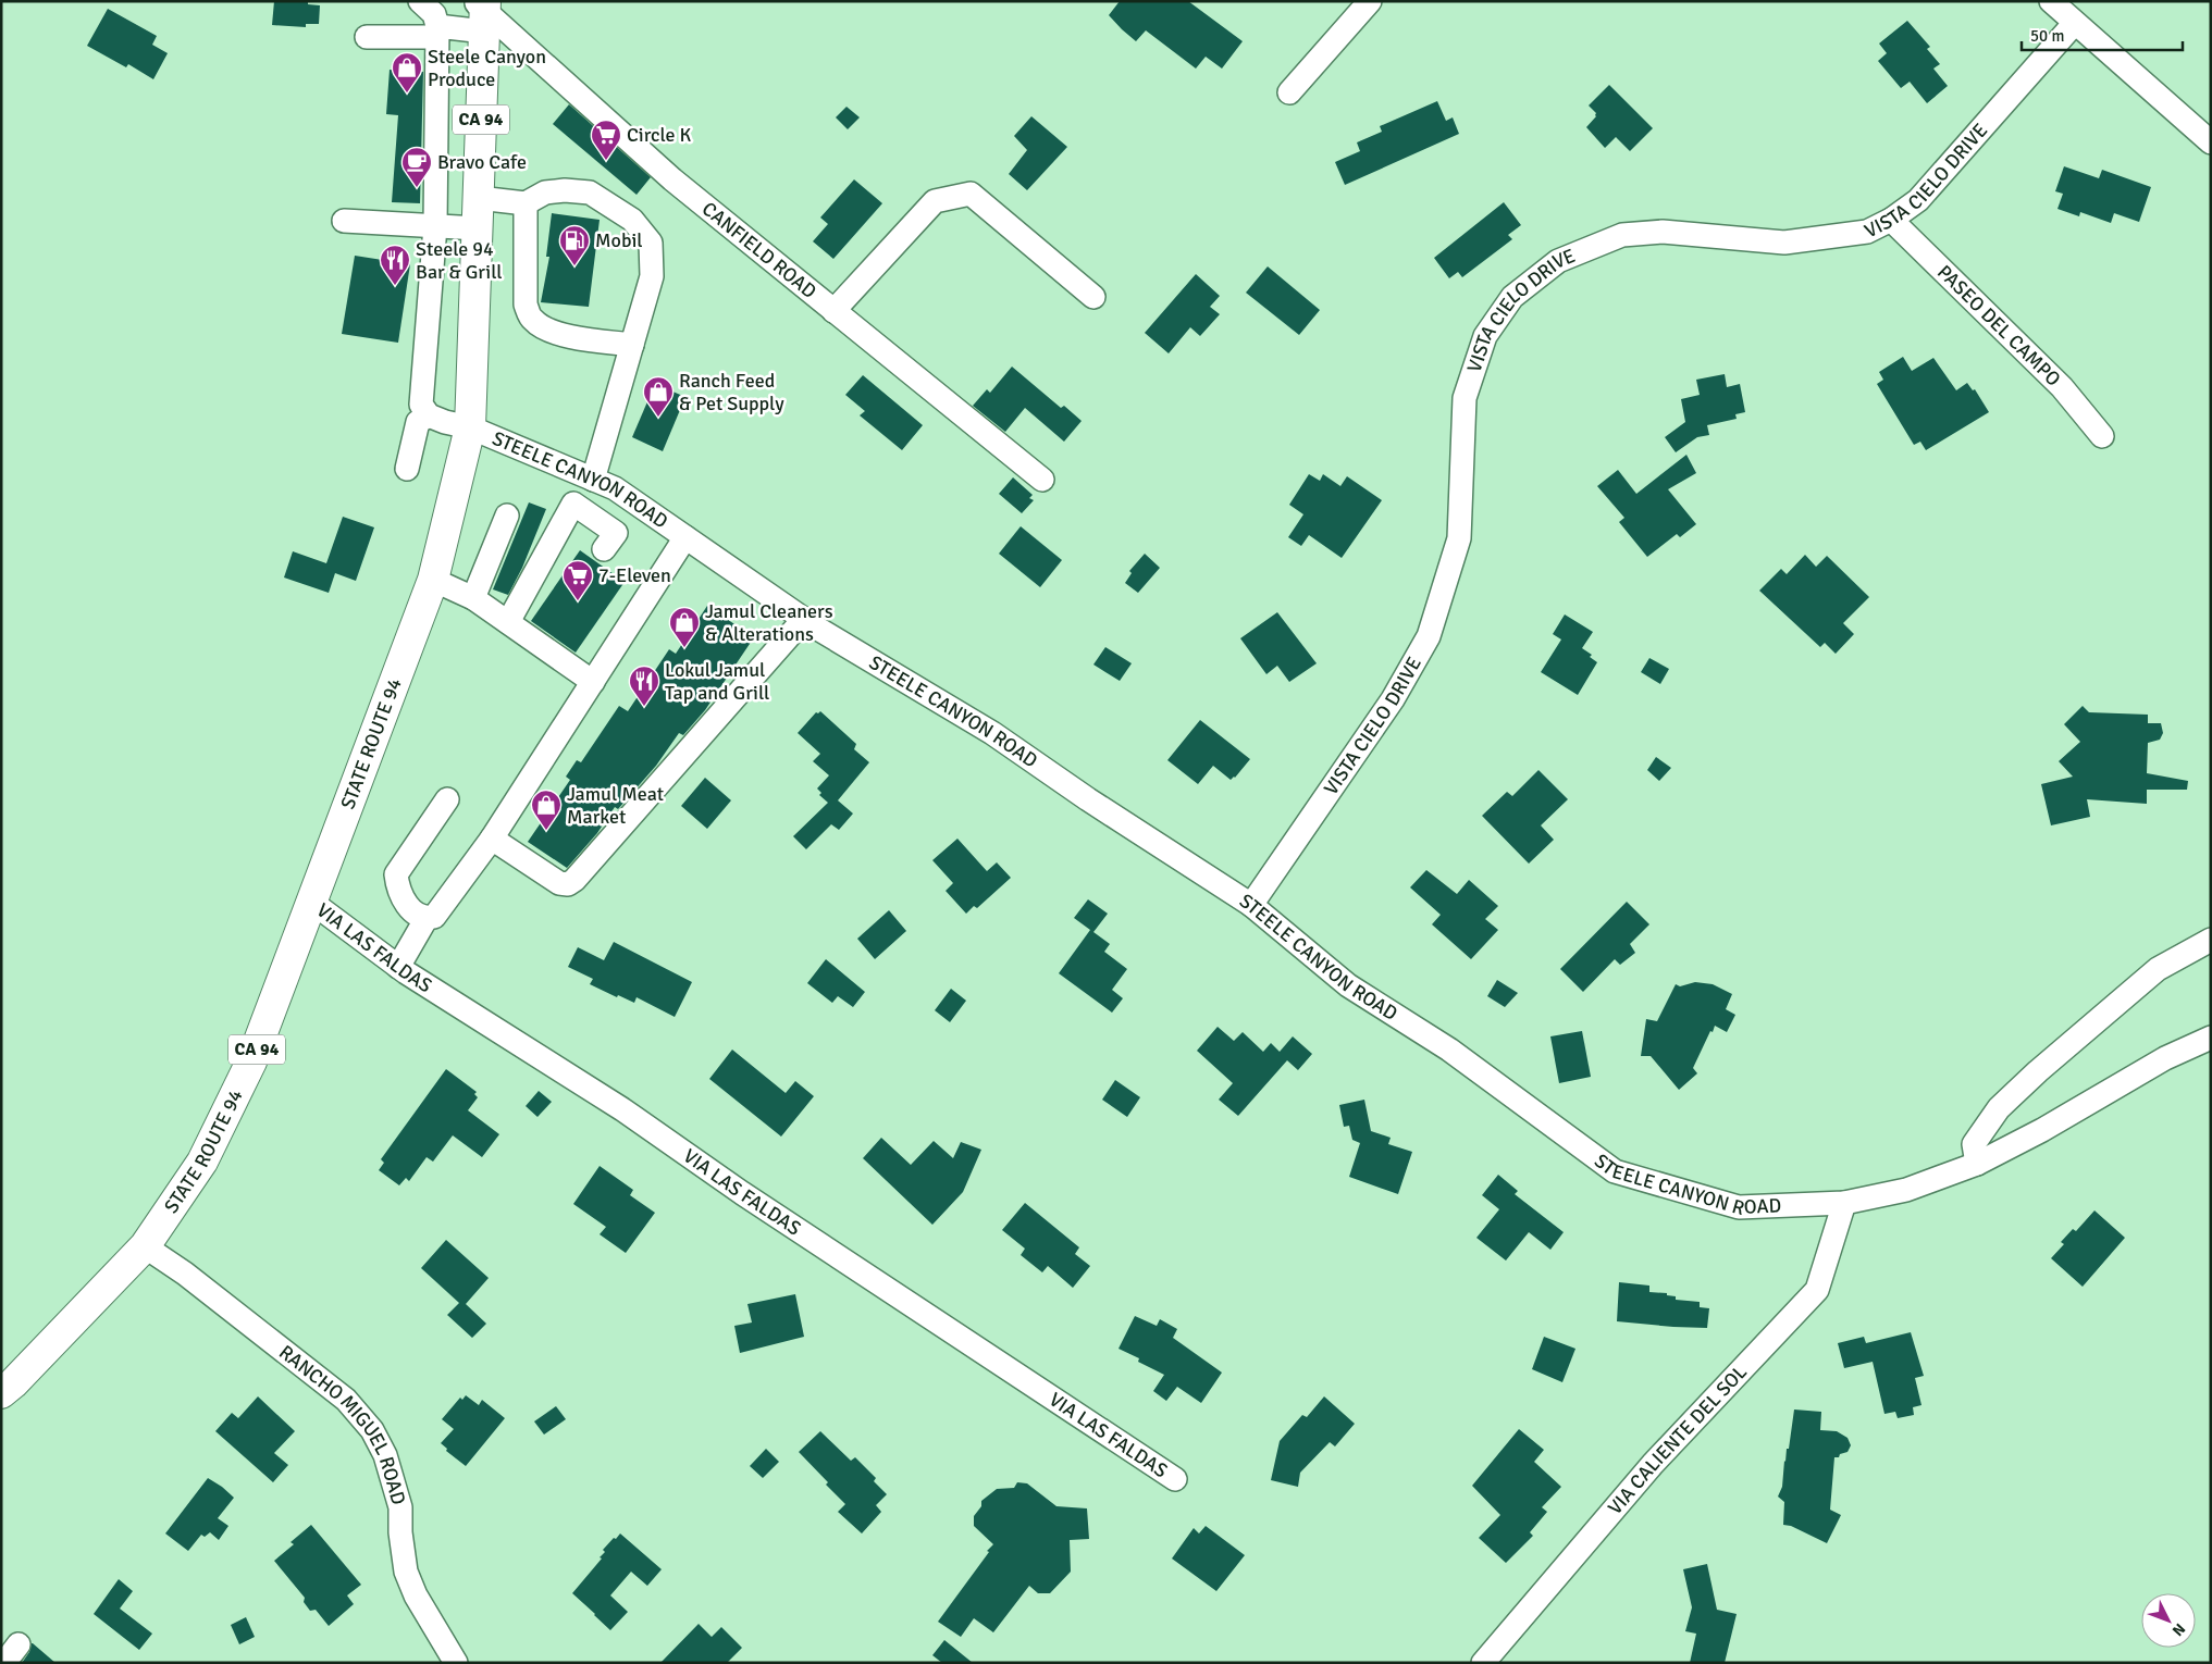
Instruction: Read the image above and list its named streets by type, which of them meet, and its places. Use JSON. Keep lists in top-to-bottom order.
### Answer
{
  "streets": {
    "highway": ["CA 94", "STATE ROUTE 94"],
    "street": [
      "VISTA CIELO DRIVE",
      "CANFIELD ROAD",
      "PASEO DEL CAMPO",
      "STEELE CANYON ROAD",
      "VIA LAS FALDAS",
      "RANCHO MIGUEL ROAD",
      "VIA CALIENTE DEL SOL"
    ]
  },
  "crossings": [
    ["VISTA CIELO DRIVE", "PASEO DEL CAMPO"],
    ["VISTA CIELO DRIVE", "STEELE CANYON ROAD"],
    ["CANFIELD ROAD", "STATE ROUTE 94"],
    ["STEELE CANYON ROAD", "STATE ROUTE 94"],
    ["STEELE CANYON ROAD", "VIA CALIENTE DEL SOL"],
    ["STATE ROUTE 94", "VIA LAS FALDAS"],
    ["STATE ROUTE 94", "RANCHO MIGUEL ROAD"]
  ],
  "places": {
    "shop": [
      "Steele Canyon Produce",
      "Ranch Feed & Pet Supply",
      "Jamul Cleaners & Alterations",
      "Jamul Meat Market"
    ],
    "supermarket": ["Circle K", "7-Eleven"],
    "cafe": ["Bravo Cafe"],
    "fuel station": ["Mobil"],
    "restaurant": ["Steele 94 Bar & Grill", "Lokul Jamul Tap and Grill"]
  },
  "scale_bar": "50 m",
  "north": "bottom right"
}
